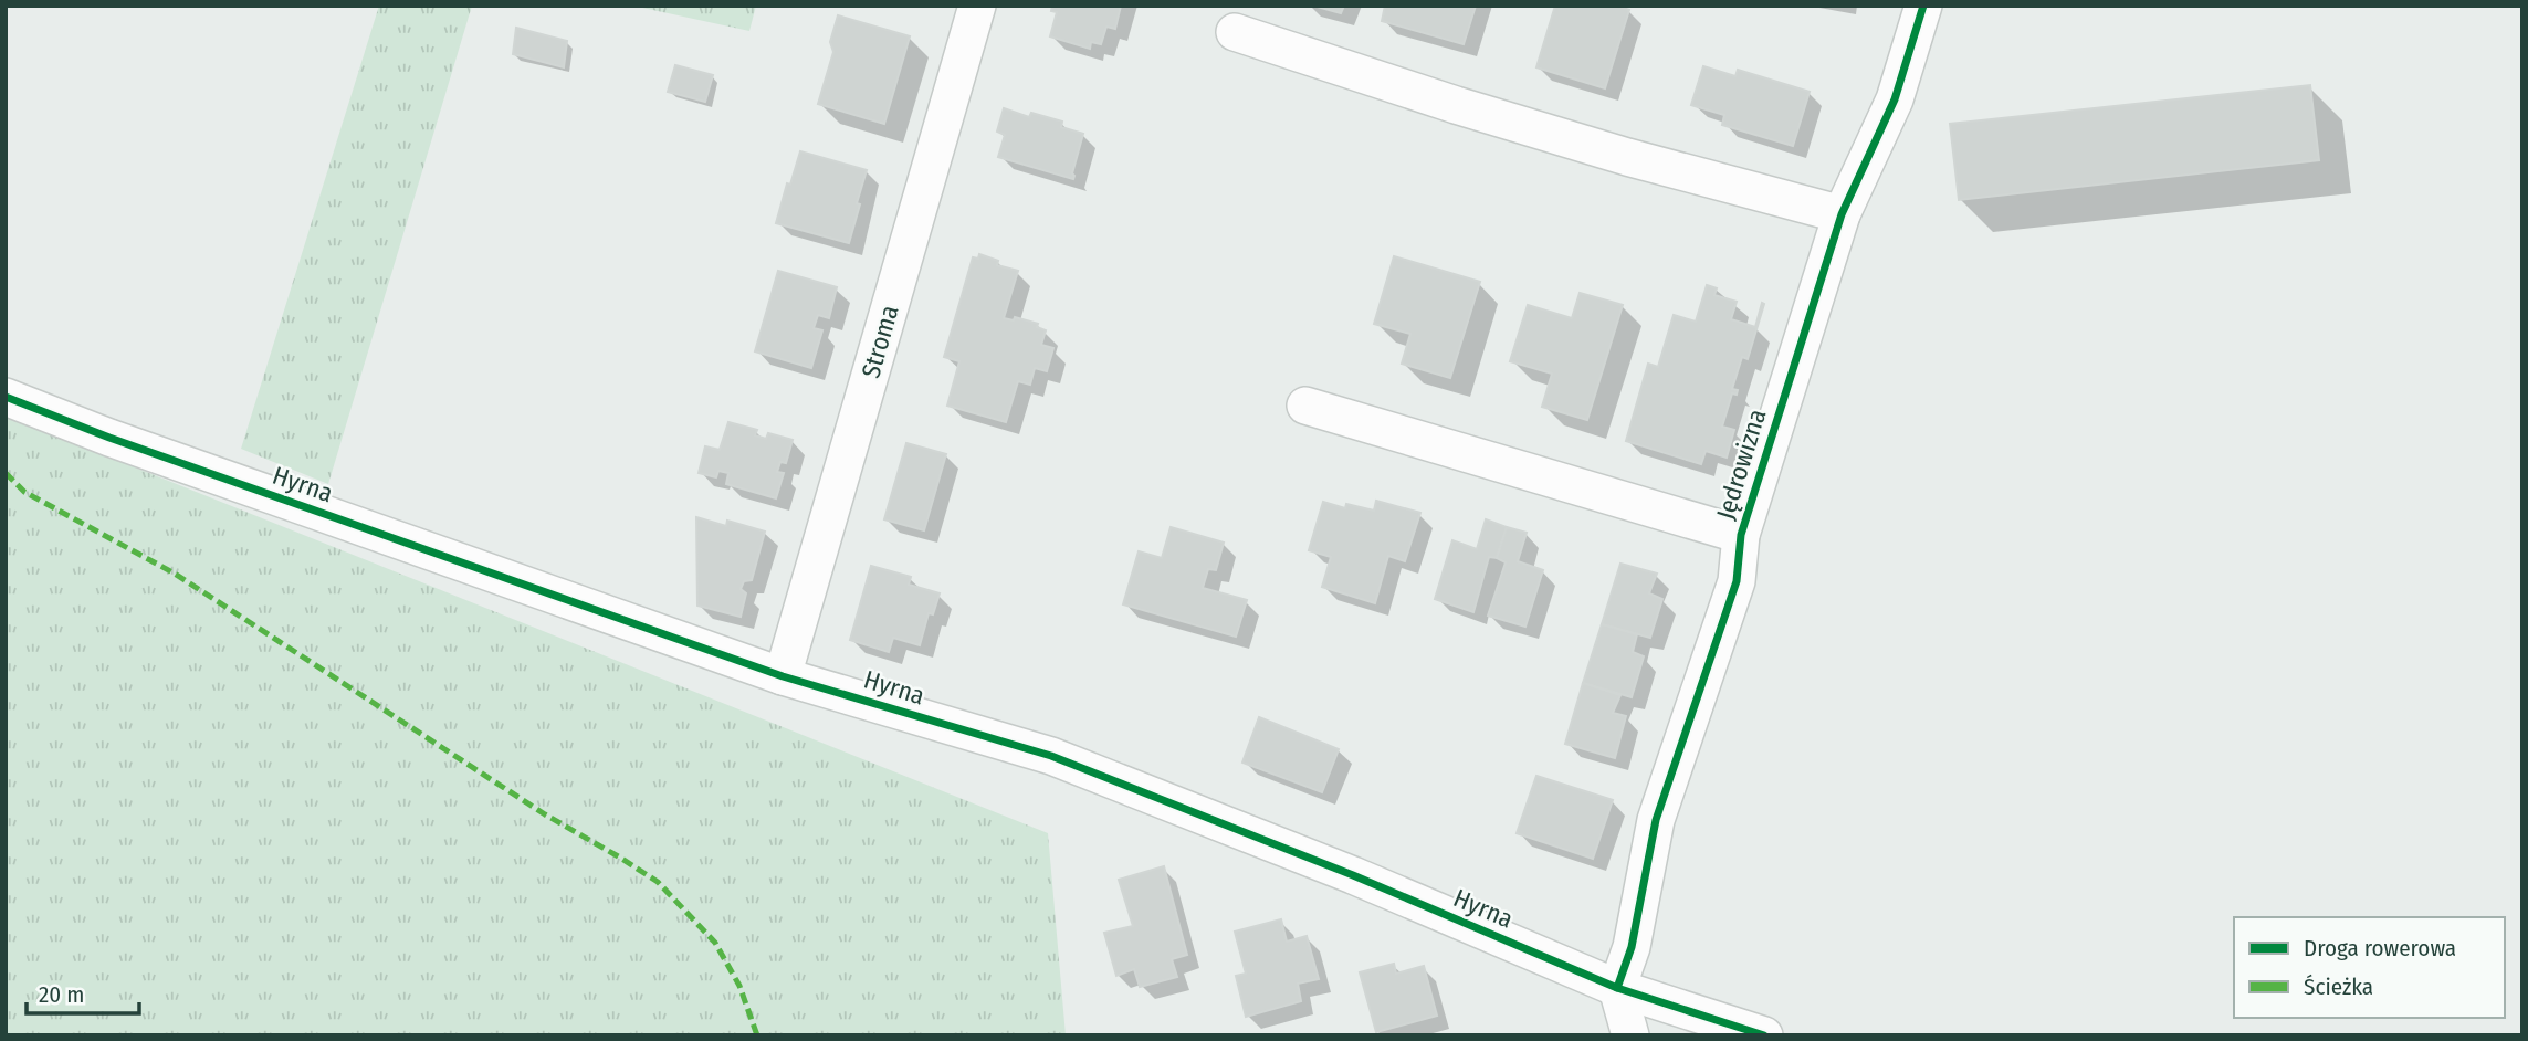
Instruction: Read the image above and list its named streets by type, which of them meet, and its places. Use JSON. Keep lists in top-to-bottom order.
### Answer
{
  "streets": {
    "street": ["Stroma", "Jędrowizna", "Hyrna"]
  },
  "crossings": [
    ["Stroma", "Hyrna"],
    ["Jędrowizna", "Hyrna"]
  ],
  "legend": ["Droga rowerowa", "Ścieżka"],
  "scale_bar": "20 m"
}
